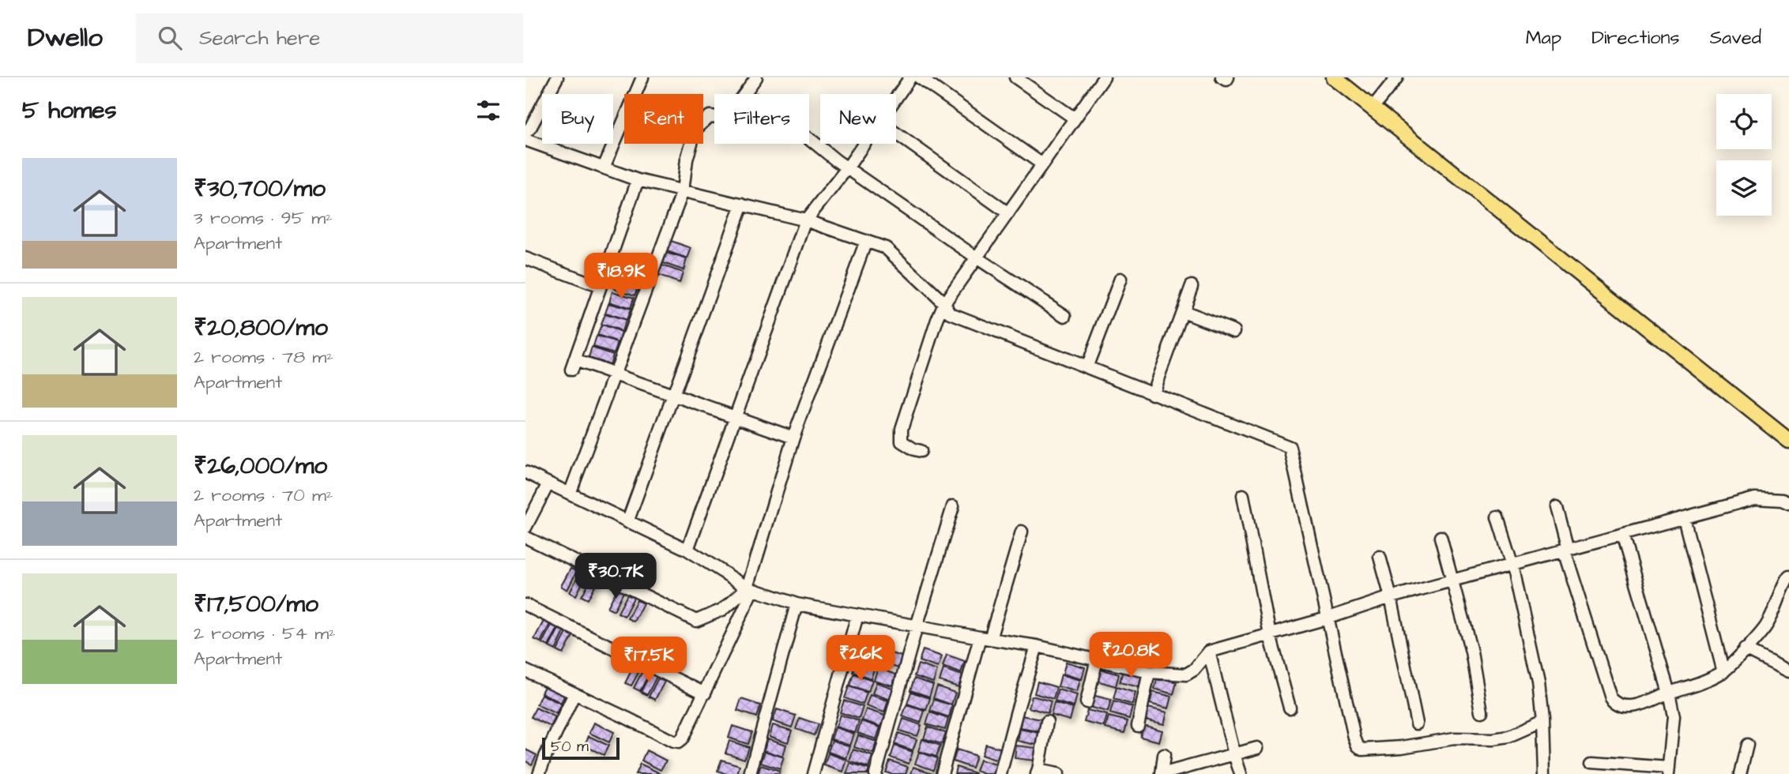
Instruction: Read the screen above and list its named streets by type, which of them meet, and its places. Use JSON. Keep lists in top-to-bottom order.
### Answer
{
  "scale_bar": "50 m",
  "page": {
    "header": "Dwello",
    "search": "Search here",
    "nav": ["Map", "Directions", "Saved"],
    "heading": "5 homes",
    "chip": [
      "Buy",
      "Rent",
      "Filters",
      "New"
    ],
    "list": [
      {
        "name": "₹30,700/mo",
        "note": "3 rooms · 95 m² · Apartment"
      },
      {
        "name": "₹20,800/mo",
        "note": "2 rooms · 78 m² · Apartment"
      },
      {
        "name": "₹26,000/mo",
        "note": "2 rooms · 70 m² · Apartment"
      },
      {
        "name": "₹17,500/mo",
        "note": "2 rooms · 54 m² · Apartment"
      }
    ],
    "price": [
      "₹18.9K",
      "₹30.7K",
      "₹20.8K",
      "₹26K",
      "₹17.5K"
    ],
    "scale": "50 m"
  }
}
